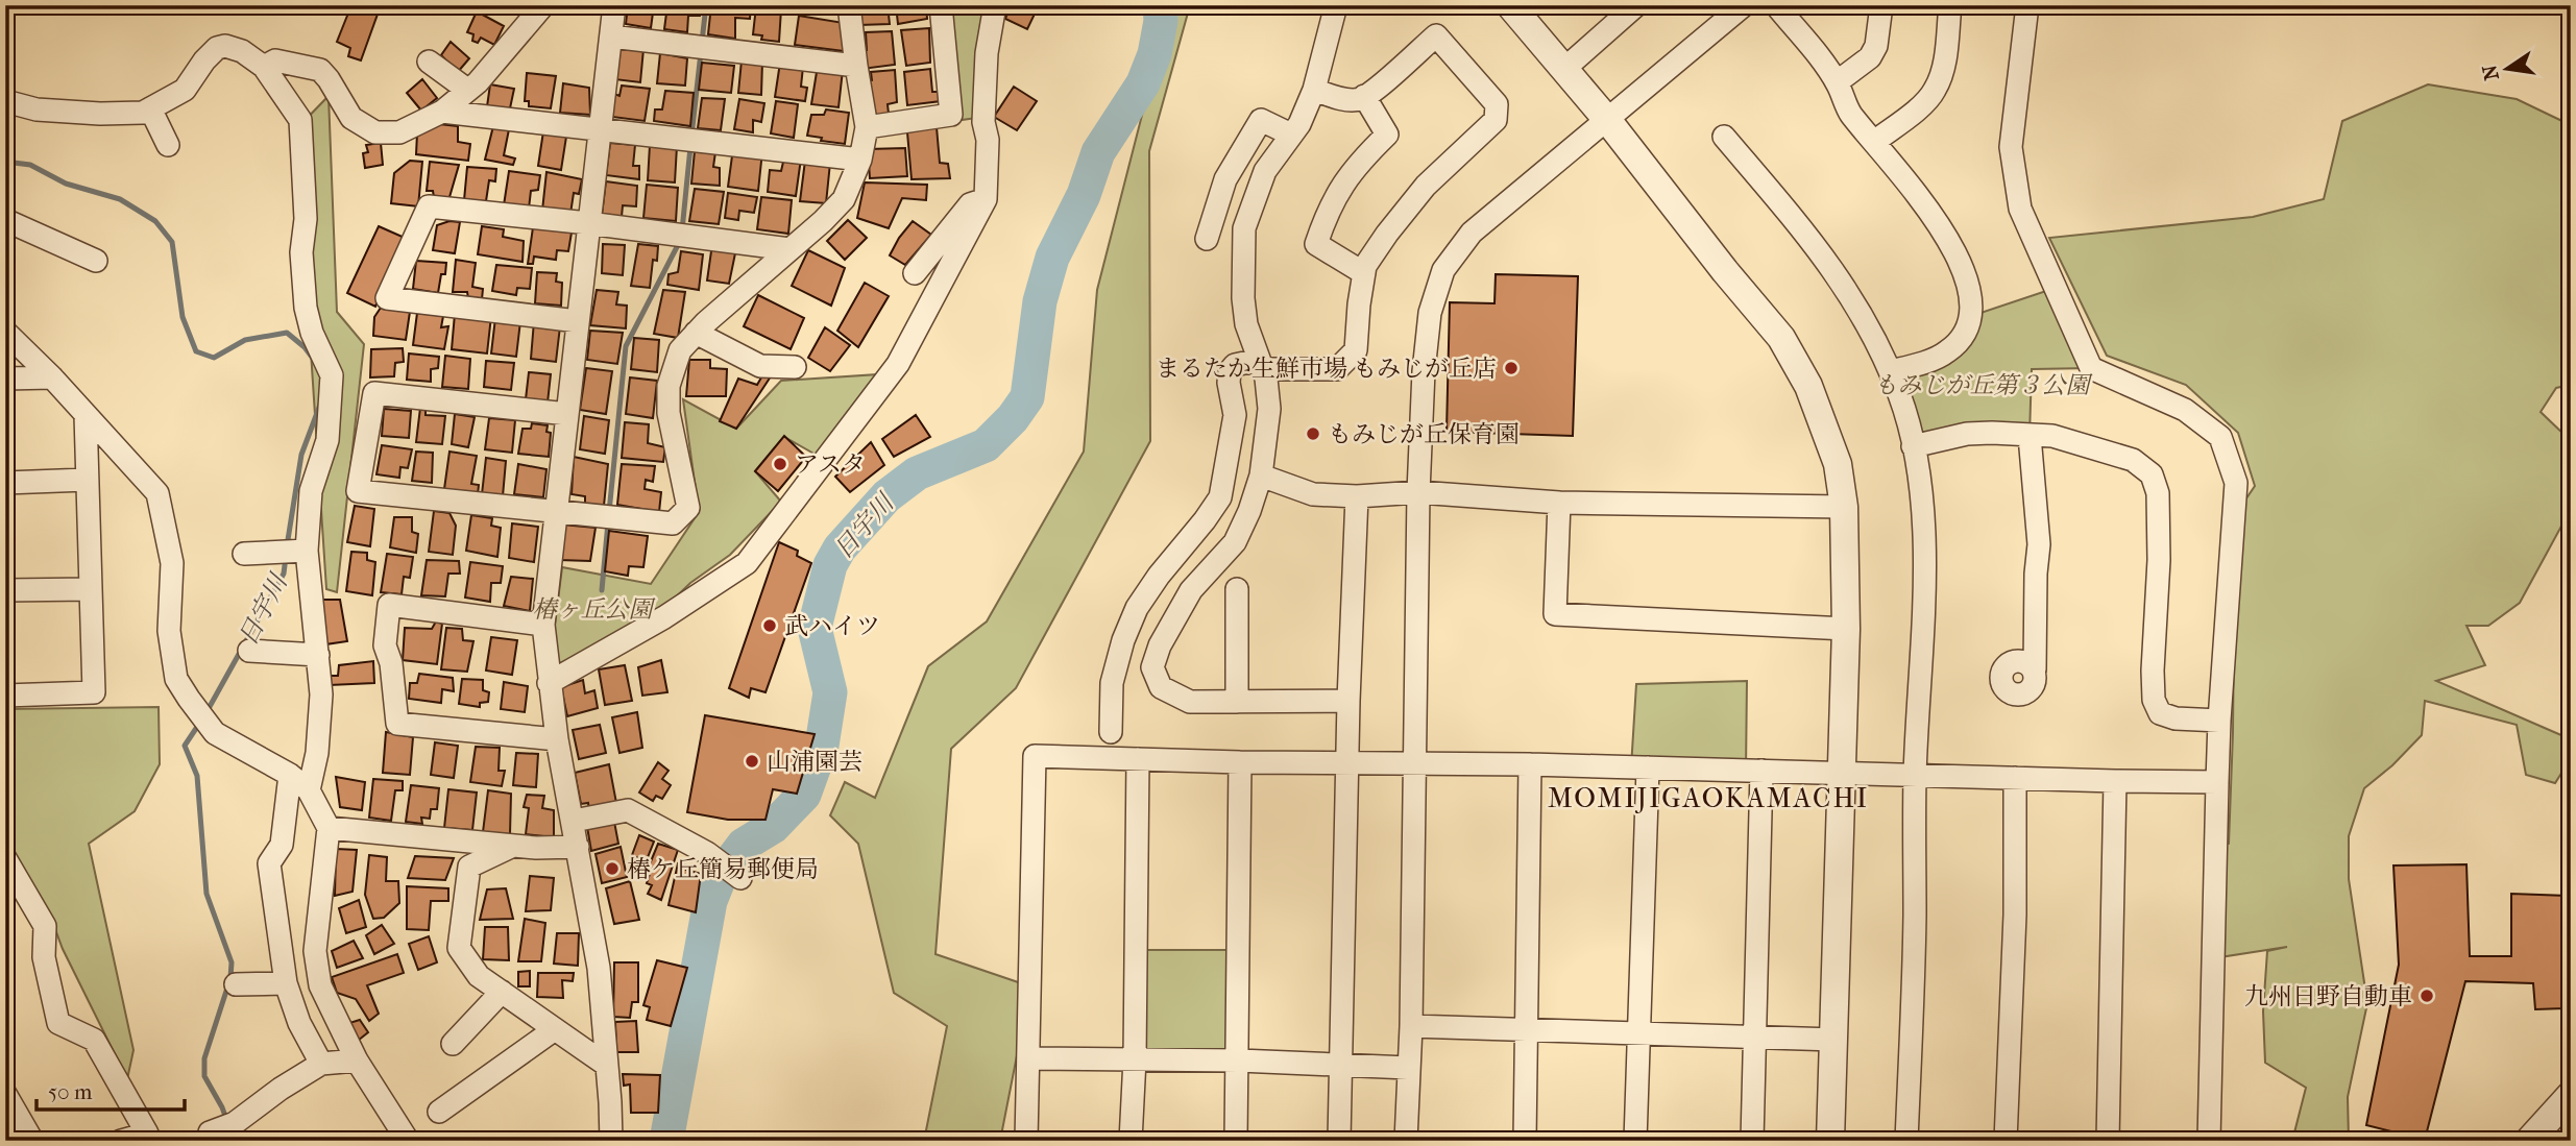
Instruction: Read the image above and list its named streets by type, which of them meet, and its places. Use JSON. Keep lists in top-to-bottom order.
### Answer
{
  "districts": ["MOMIJIGAOKAMACHI"],
  "water": ["日宇川"],
  "parks": ["もみじが丘第３公園", "椿ヶ丘公園"],
  "places": [
    "まるたか生鮮市場 もみじが丘店",
    "もみじが丘保育園",
    "アスタ",
    "武ハイツ",
    "山浦園芸",
    "椿ケ丘簡易郵便局",
    "九州日野自動車"
  ],
  "scale_bar": "50 m",
  "north": "left"
}
